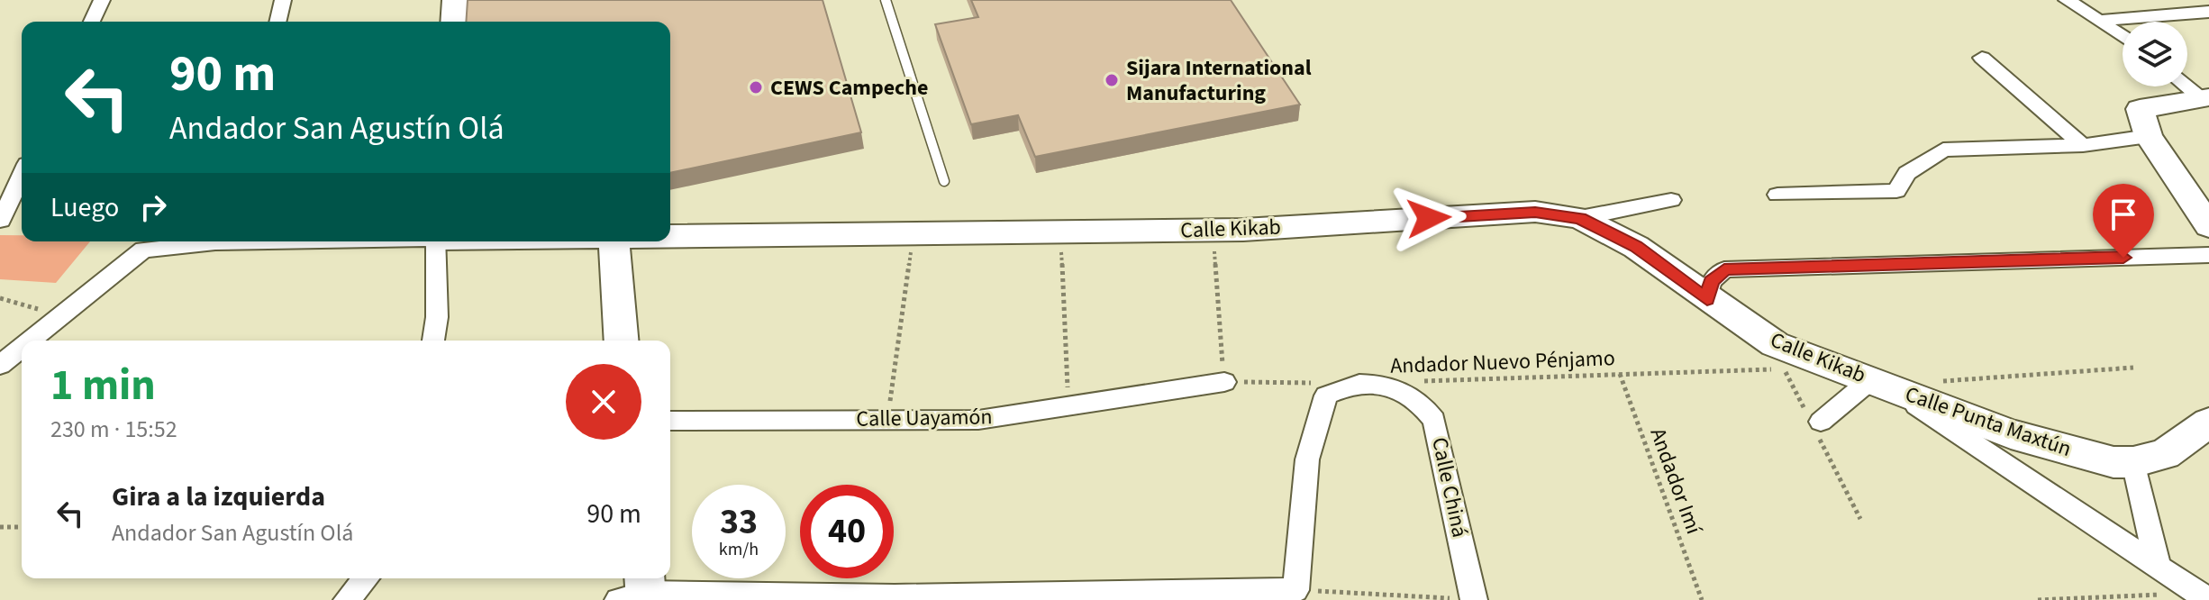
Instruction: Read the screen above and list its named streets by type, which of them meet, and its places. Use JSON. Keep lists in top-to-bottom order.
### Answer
{
  "streets": {
    "street": [
      "Calle Kikab",
      "Calle Uayamón",
      "Calle Punta Maxtún",
      "Calle Chiná"
    ],
    "path": ["Andador Nuevo Pénjamo", "Andador Imí"]
  },
  "crossings": [
    ["Calle Kikab", "Calle Punta Maxtún"],
    ["Andador Nuevo Pénjamo", "Andador Imí"],
    ["Andador Nuevo Pénjamo", "Calle Chiná"]
  ],
  "places": ["Sijara International Manufacturing", "CEWS Campeche"],
  "page": {
    "turn": ["90 m", "Andador San Agustín Olá"],
    "then": "Luego",
    "heading": ["1 min", "230 m · 15:52"],
    "list": [
      {
        "name": "Gira a la izquierda",
        "note": "Andador San Agustín Olá",
        "value": "90 m"
      }
    ],
    "speed": "33 km/h",
    "limit": "40"
  }
}
